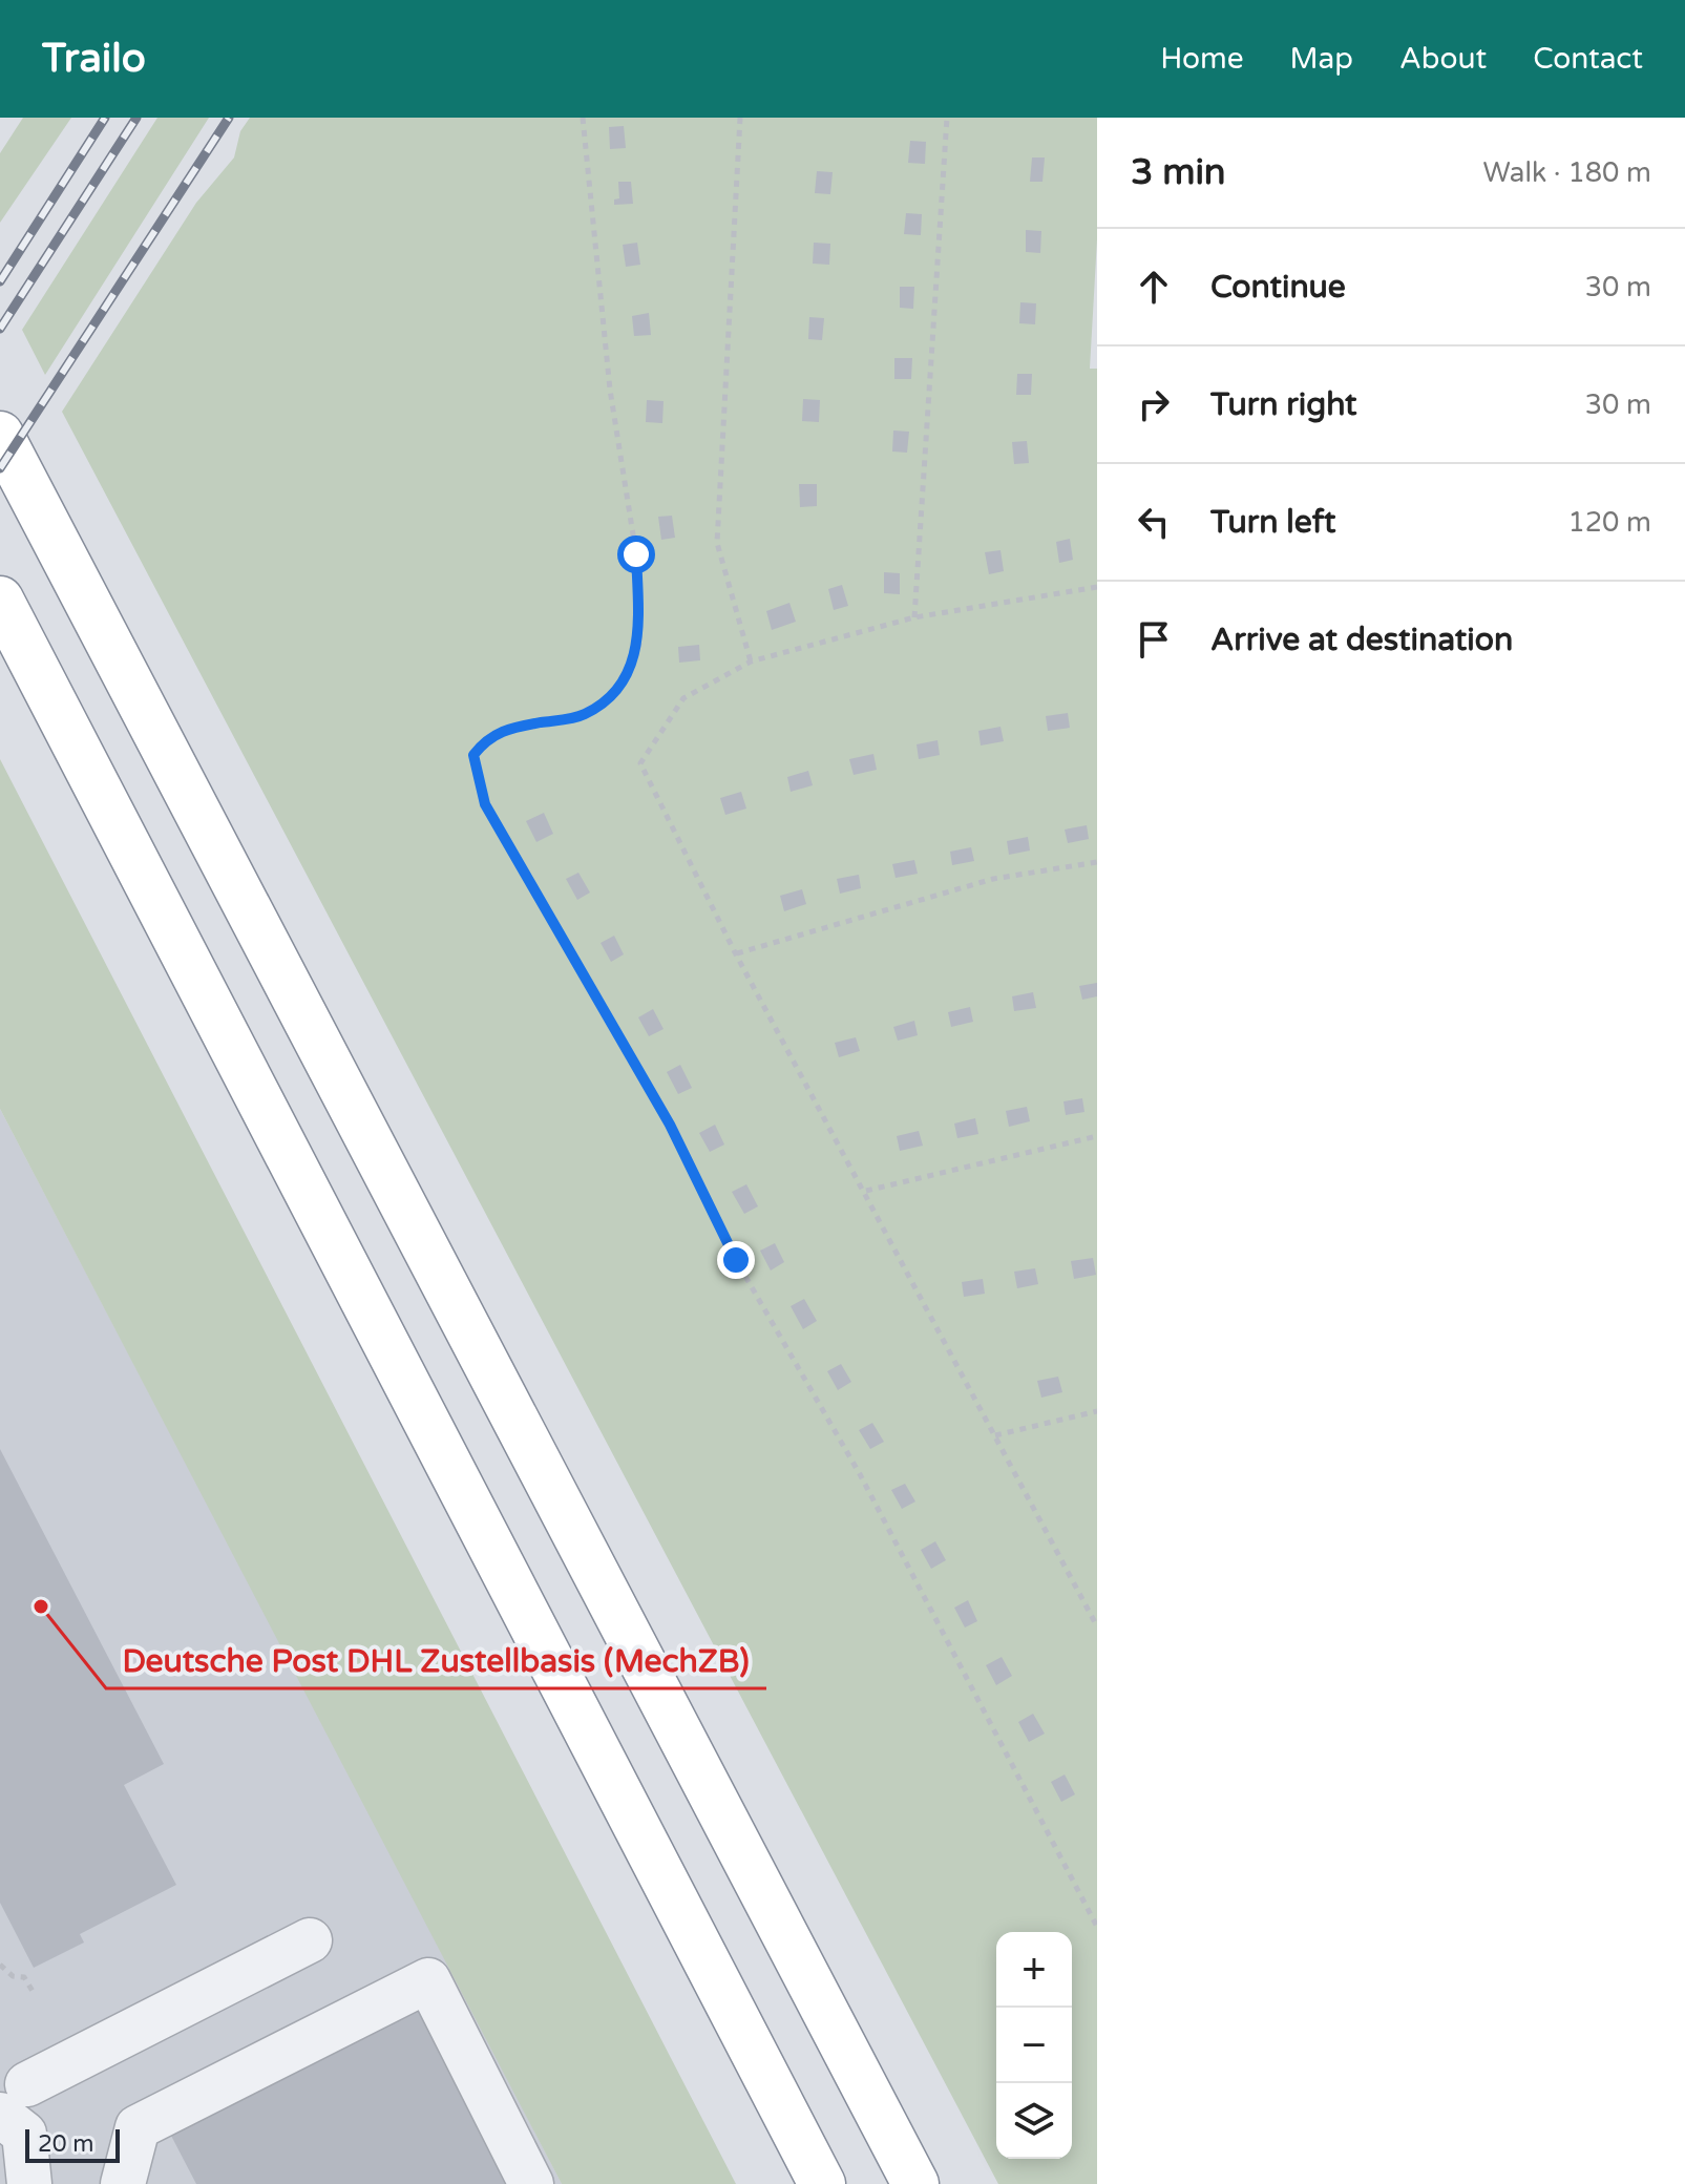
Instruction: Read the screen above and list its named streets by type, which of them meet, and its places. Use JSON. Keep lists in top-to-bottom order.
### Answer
{
  "places": ["Deutsche Post DHL Zustellbasis (MechZB)"],
  "scale_bar": "20 m",
  "page": {
    "header": "Trailo",
    "nav": [
      "Home",
      "Map",
      "About",
      "Contact"
    ],
    "heading": ["3 min", "Walk · 180 m"],
    "list": [
      ["Continue", "30 m"],
      ["Turn right", "30 m"],
      ["Turn left", "120 m"],
      "Arrive at destination"
    ],
    "map_buttons": ["+", "−"],
    "scale": "20 m"
  }
}
